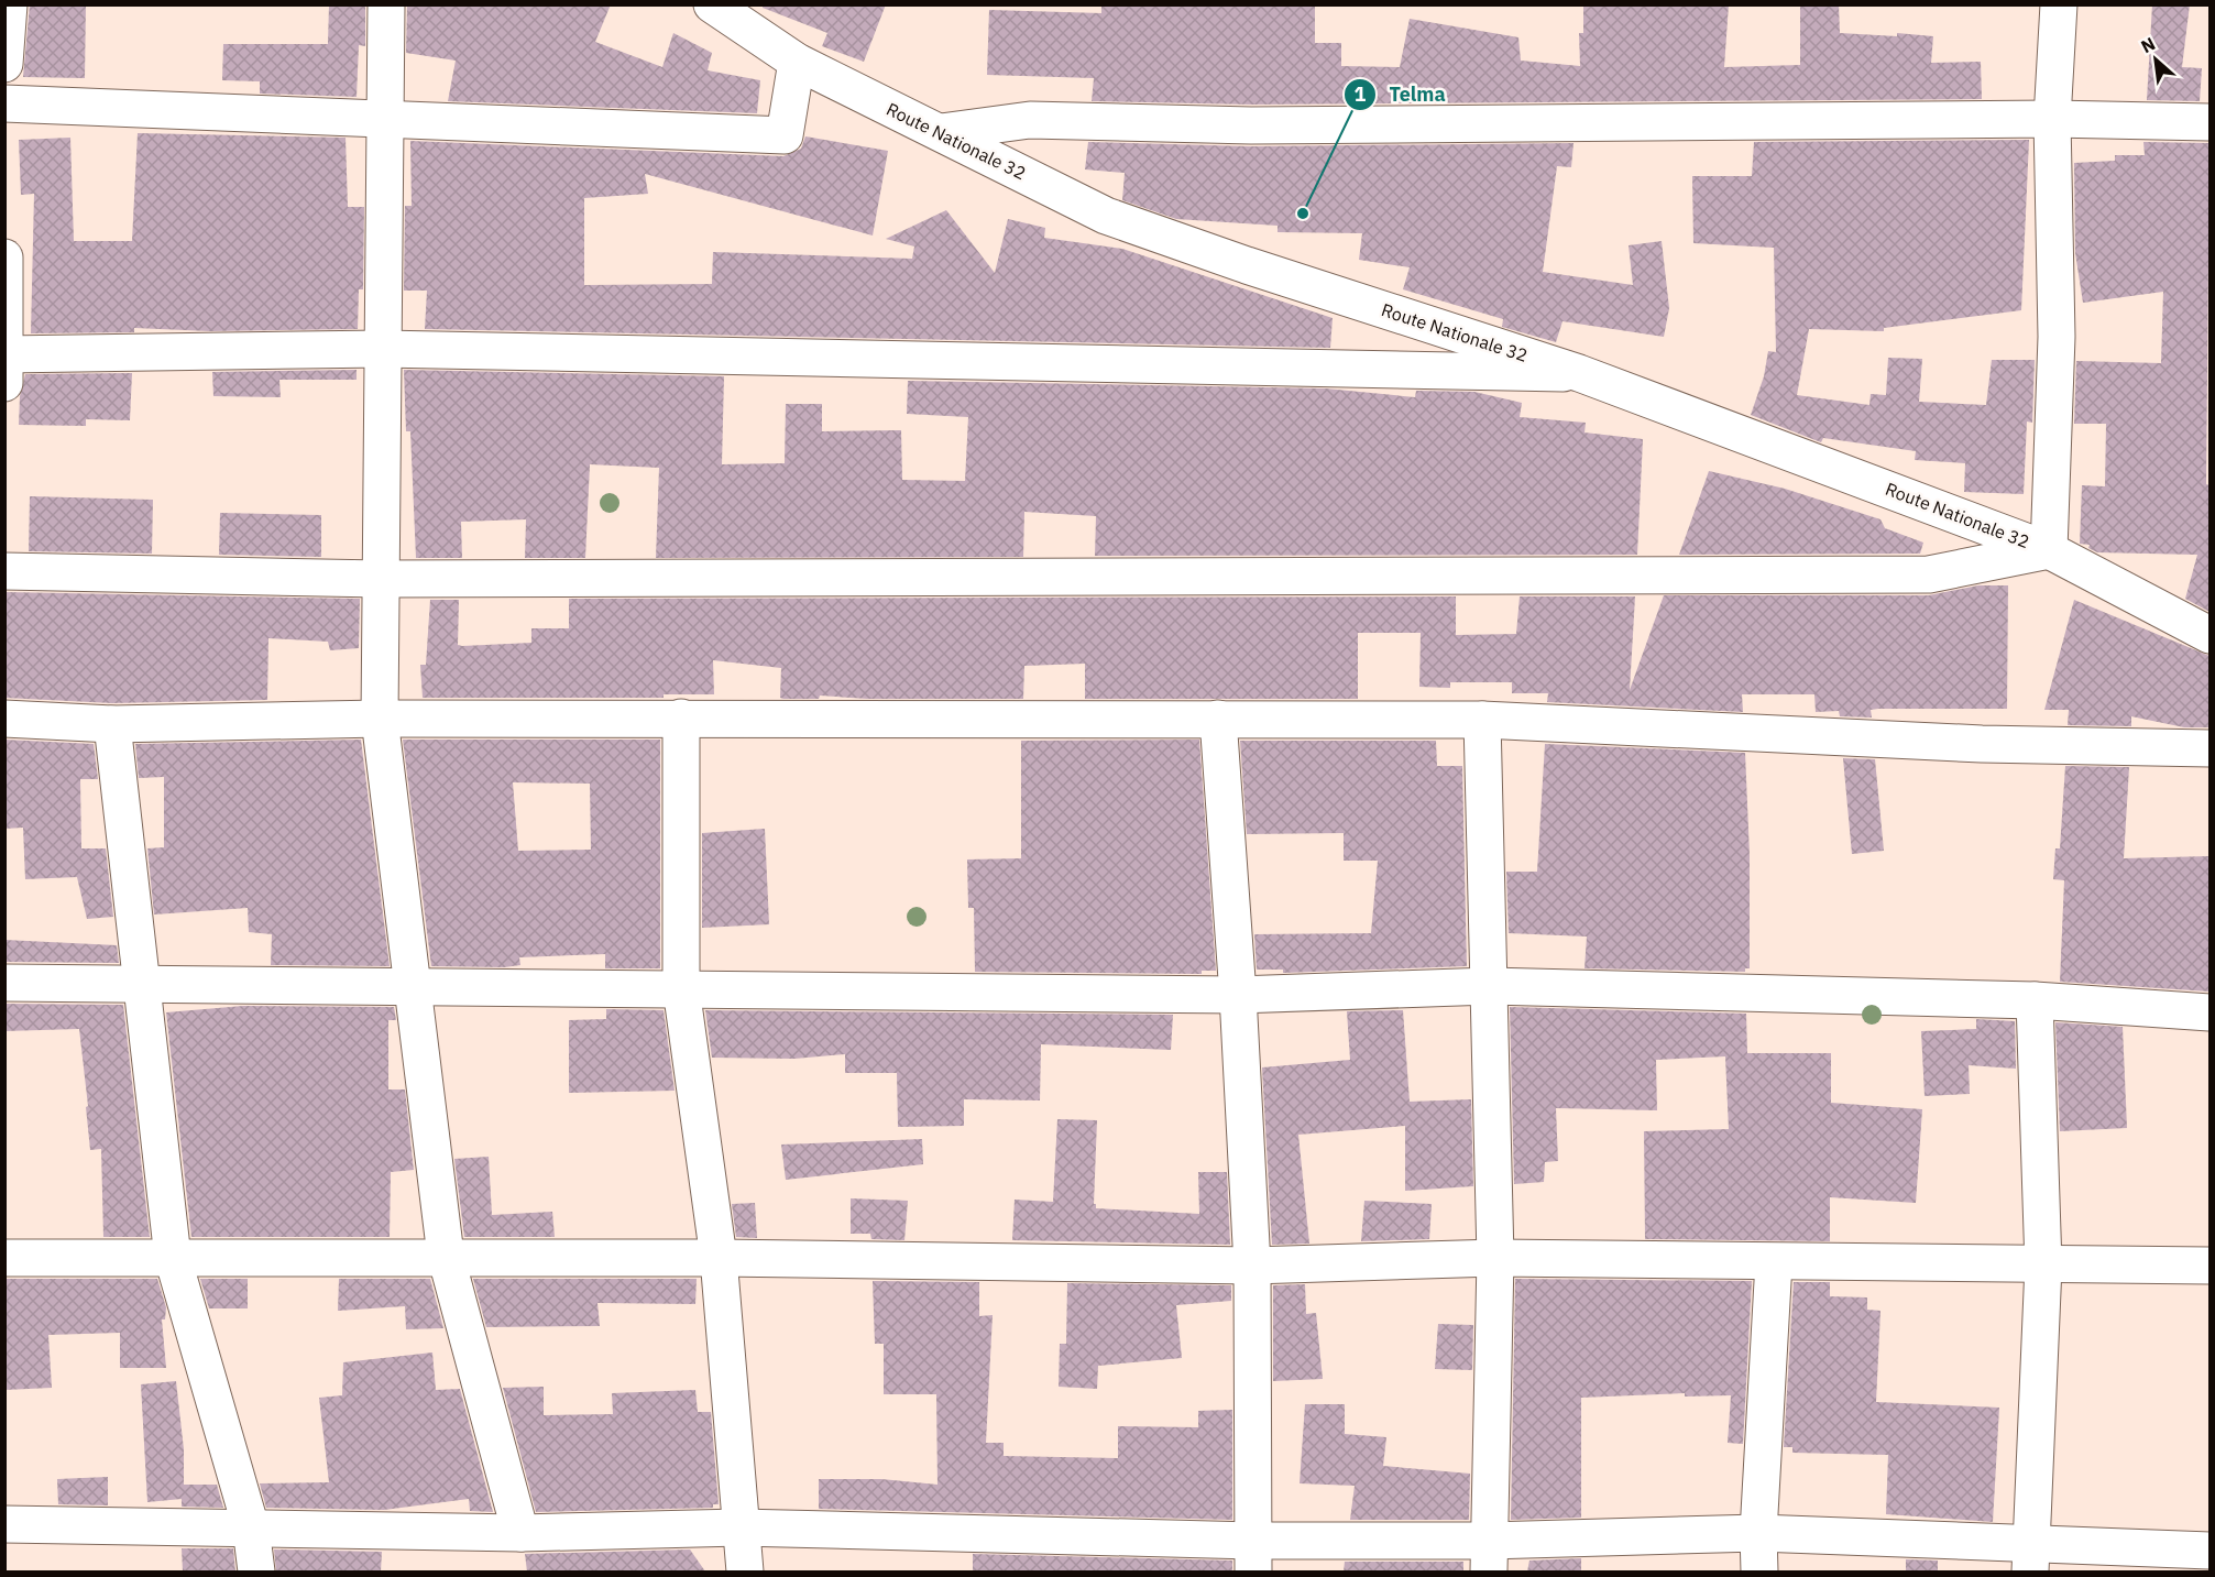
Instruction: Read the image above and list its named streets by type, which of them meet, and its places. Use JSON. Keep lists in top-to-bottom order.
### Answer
{
  "streets": {
    "street": ["Route Nationale 32"]
  },
  "places": ["Telma"],
  "north": "top left"
}
